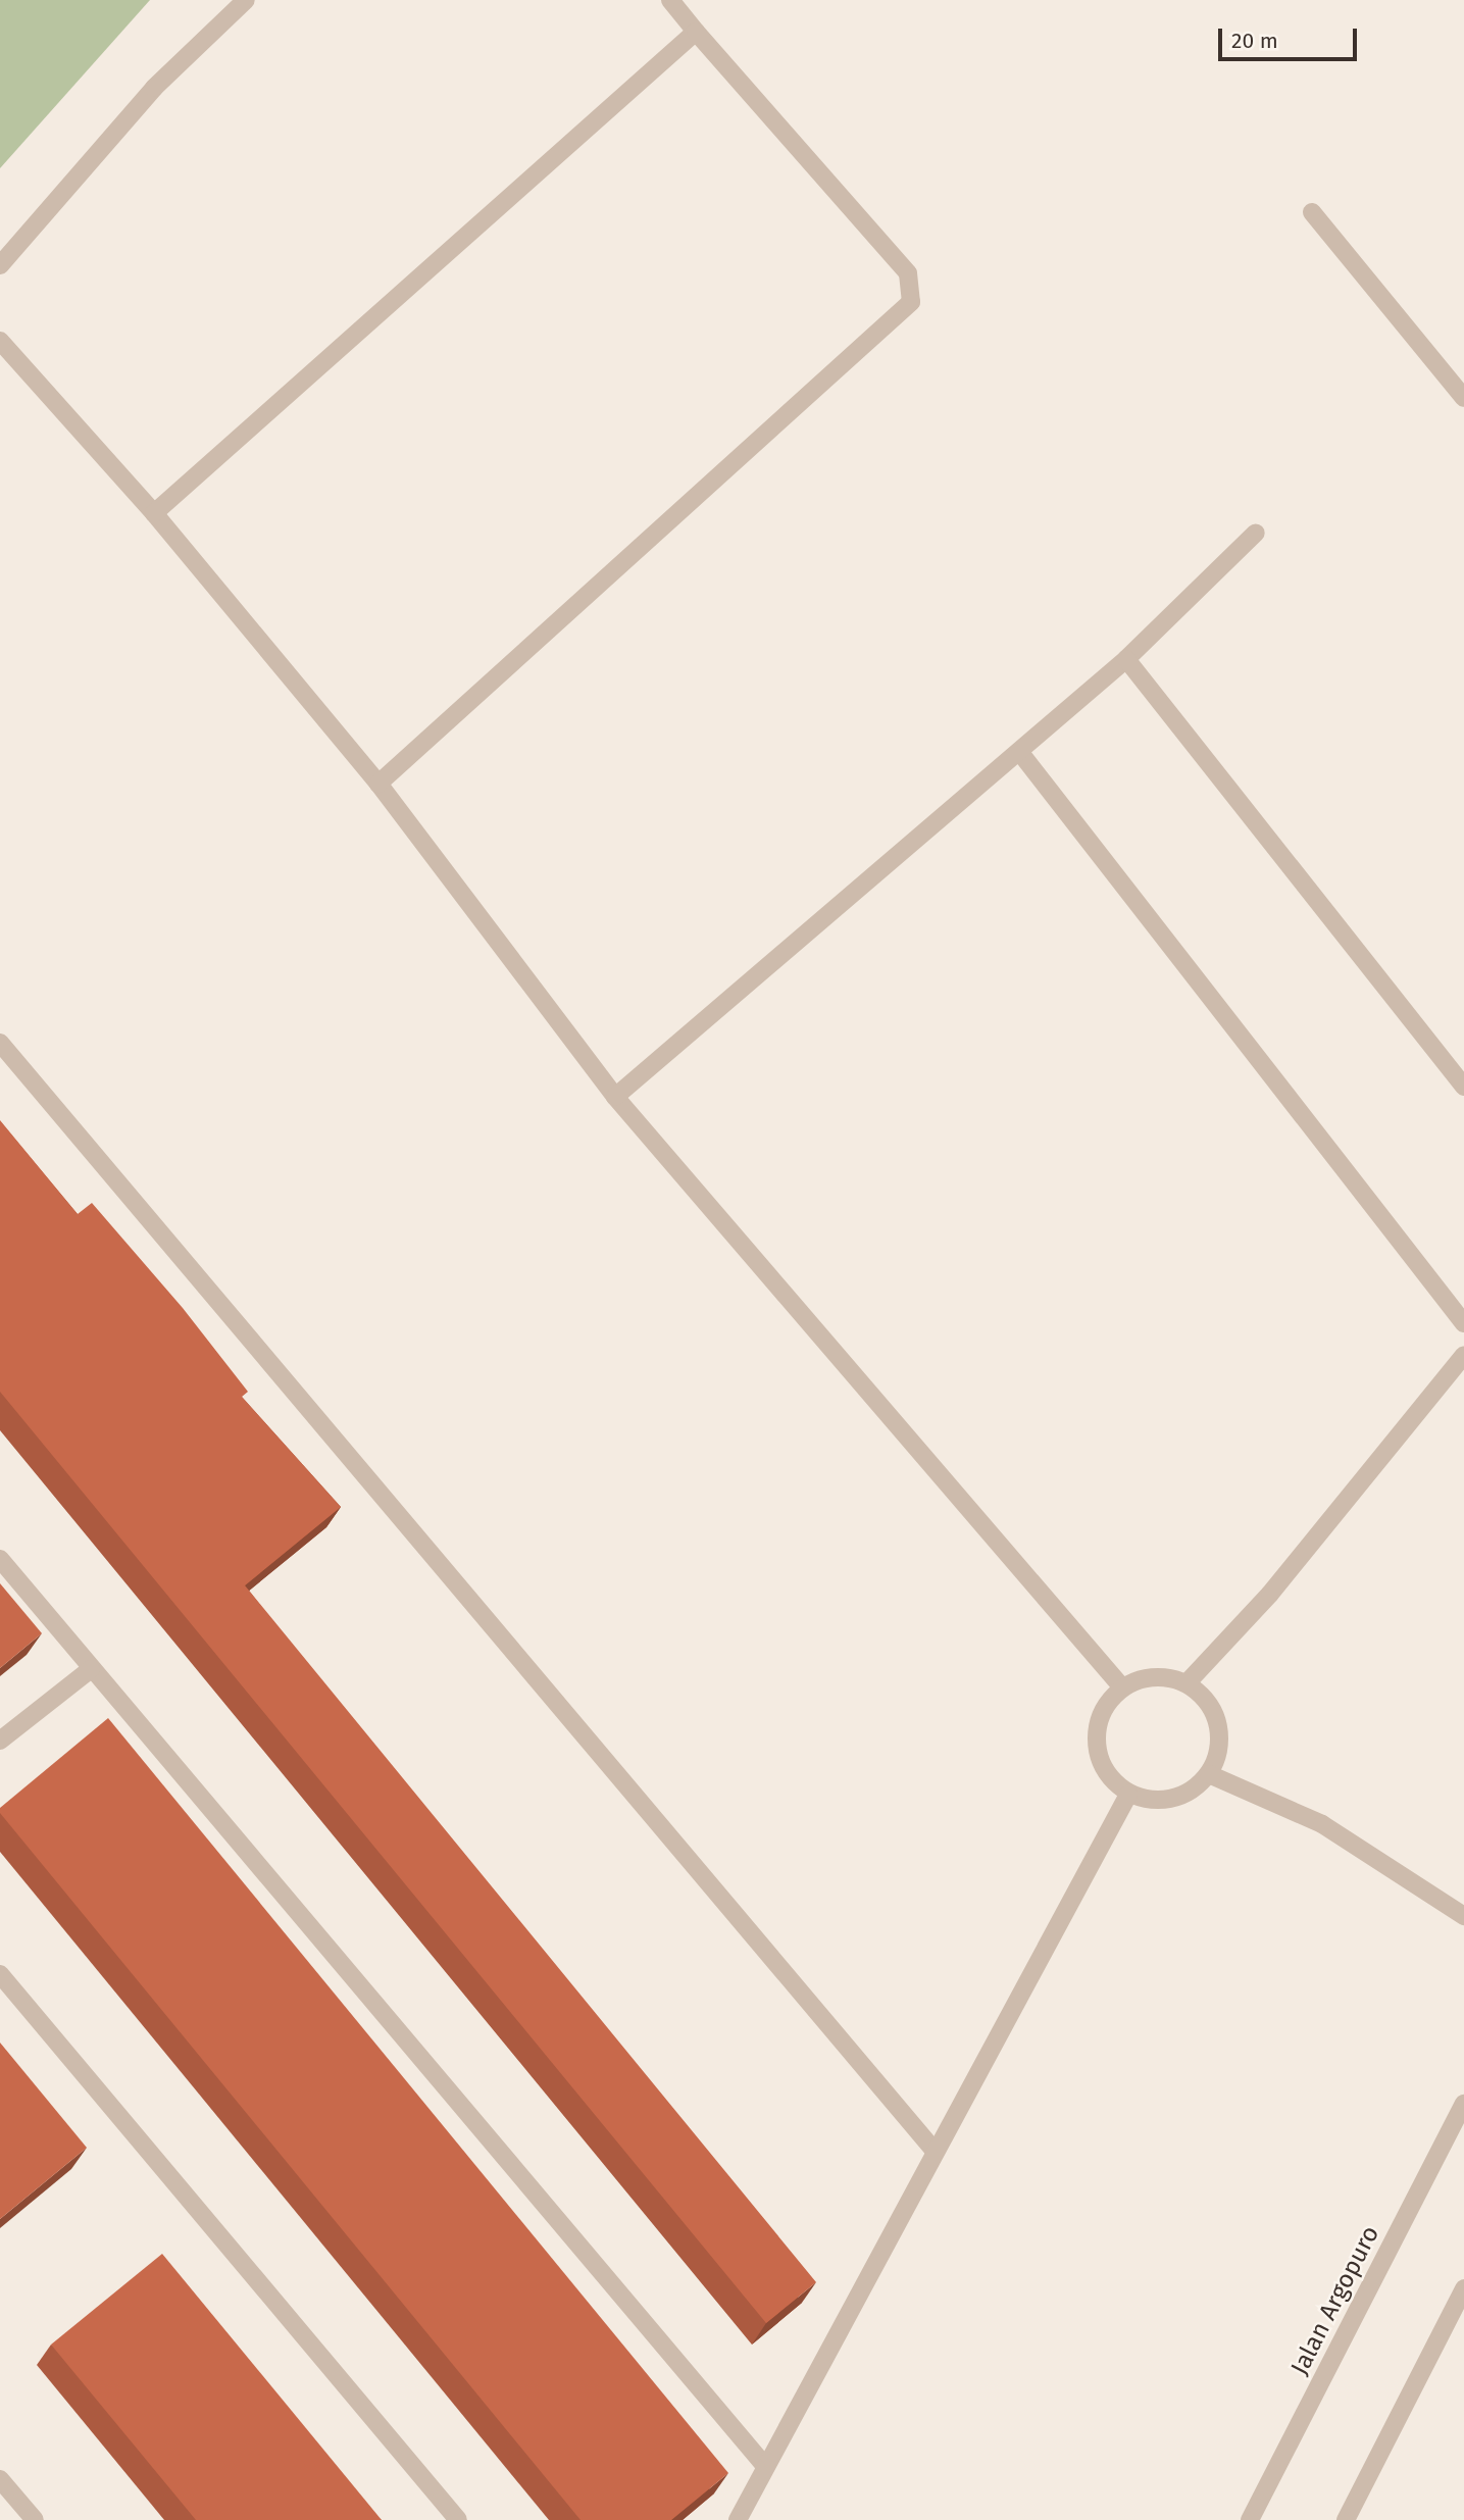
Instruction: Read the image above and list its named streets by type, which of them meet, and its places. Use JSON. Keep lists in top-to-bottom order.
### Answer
{
  "streets": {
    "street": ["Jalan Argopuro"]
  },
  "scale_bar": "20 m"
}
